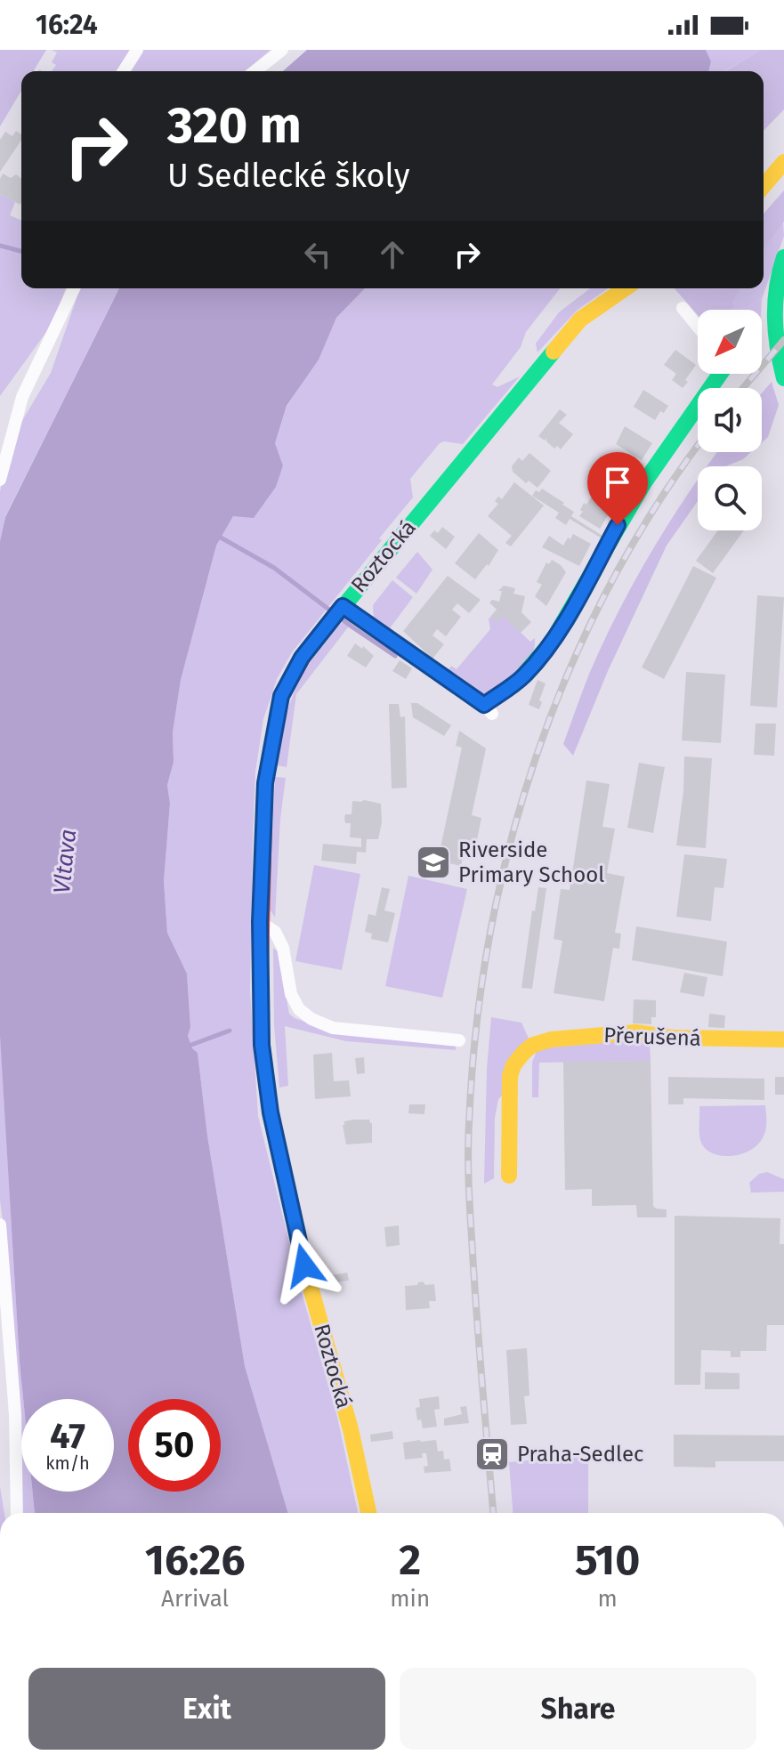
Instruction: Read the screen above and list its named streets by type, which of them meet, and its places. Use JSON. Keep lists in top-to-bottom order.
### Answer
{
  "streets": {
    "main road": ["Roztocká", "Přerušená"]
  },
  "water": ["Vltava"],
  "places": {
    "school or university": ["Riverside Primary School"],
    "station": ["Praha-Sedlec"]
  },
  "north": "bottom left",
  "page": {
    "status": "16:24",
    "turn": ["320 m", "U Sedlecké školy"],
    "speed": "47 km/h",
    "limit": "50",
    "eta": [
      "16:26",
      "Arrival",
      "2",
      "min",
      "510",
      "m"
    ],
    "buttons": ["Exit", "Share"]
  }
}
